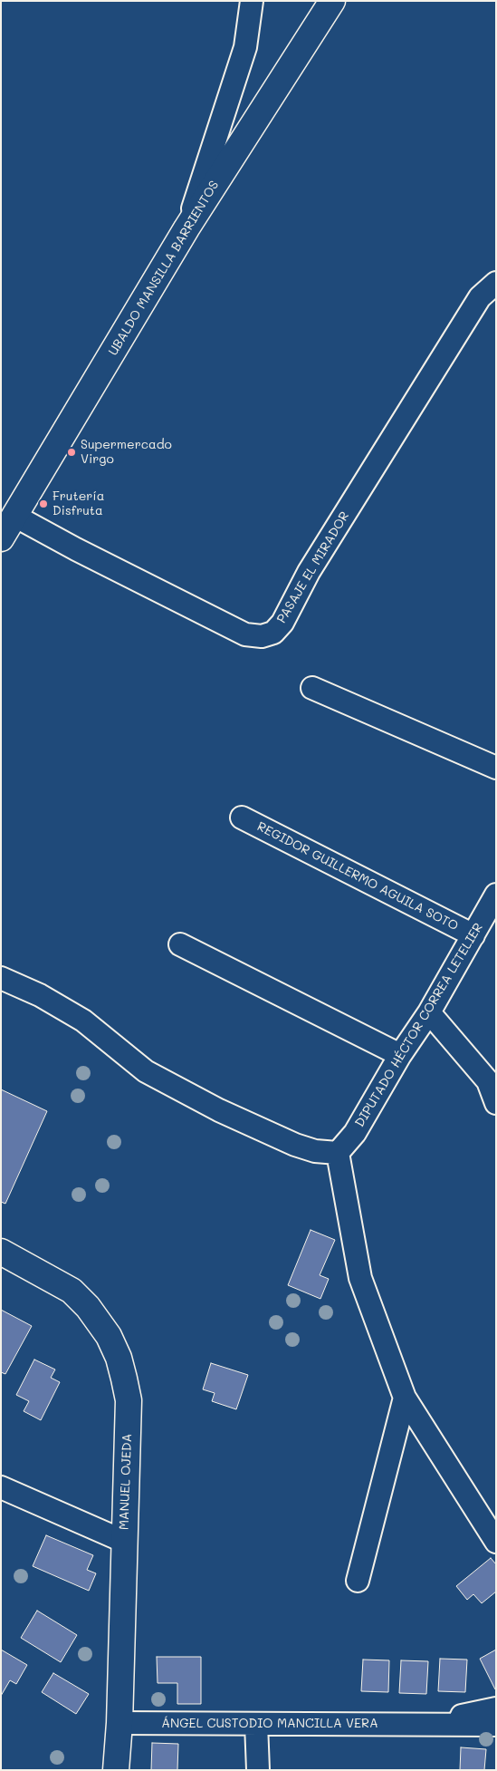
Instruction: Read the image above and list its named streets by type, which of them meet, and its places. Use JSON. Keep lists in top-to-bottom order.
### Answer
{
  "streets": {
    "street": [
      "UBALDO MANSILLA BARRIENTOS",
      "PASAJE EL MIRADOR",
      "REGIDOR GUILLERMO AGUILA SOTO",
      "DIPUTADO HÉCTOR CORREA LETELIER",
      "MANUEL OJEDA",
      "ÁNGEL CUSTODIO MANCILLA VERA"
    ]
  },
  "crossings": [
    ["UBALDO MANSILLA BARRIENTOS", "PASAJE EL MIRADOR"],
    ["REGIDOR GUILLERMO AGUILA SOTO", "DIPUTADO HÉCTOR CORREA LETELIER"],
    ["MANUEL OJEDA", "ÁNGEL CUSTODIO MANCILLA VERA"]
  ],
  "places": ["Supermercado Virgo", "Frutería Disfruta"]
}
